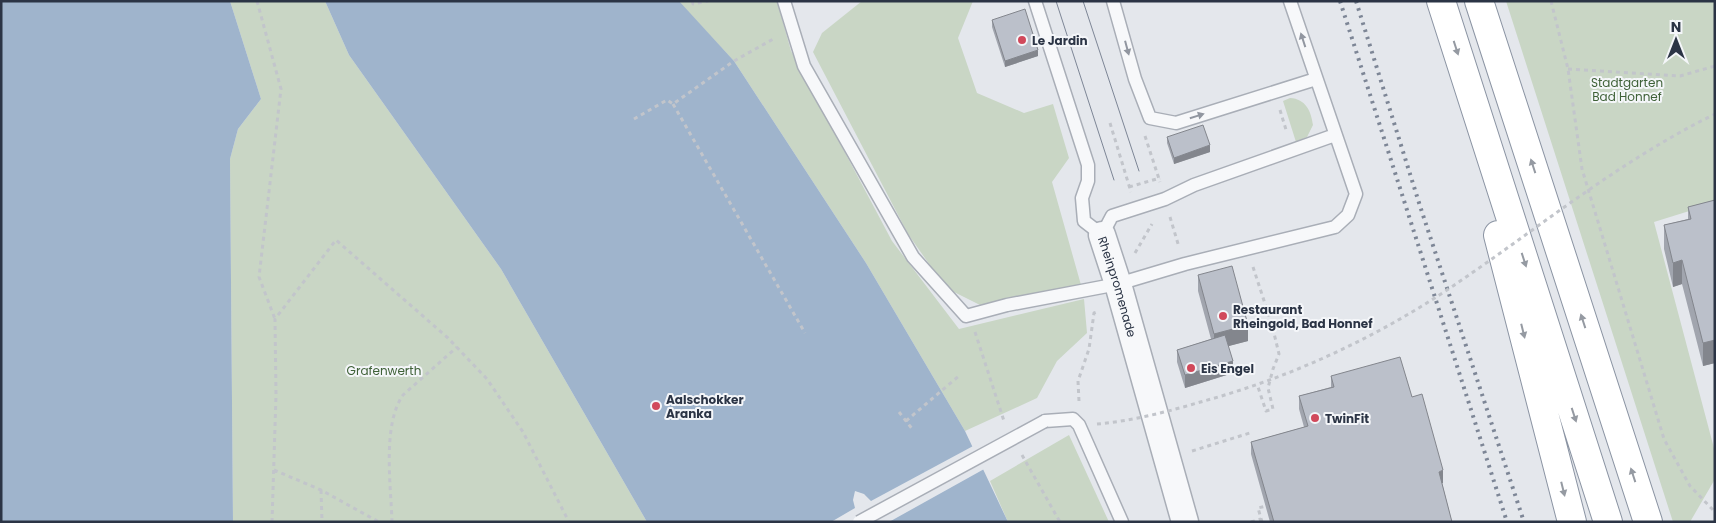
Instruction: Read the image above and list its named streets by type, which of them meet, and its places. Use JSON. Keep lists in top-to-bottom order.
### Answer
{
  "streets": {
    "street": ["Rheinpromenade"]
  },
  "parks": ["Stadtgarten Bad Honnef", "Grafenwerth"],
  "places": [
    "Le Jardin",
    "Restaurant Rheingold, Bad Honnef",
    "Eis Engel",
    "Aalschokker Aranka",
    "TwinFit"
  ],
  "north": "top"
}
